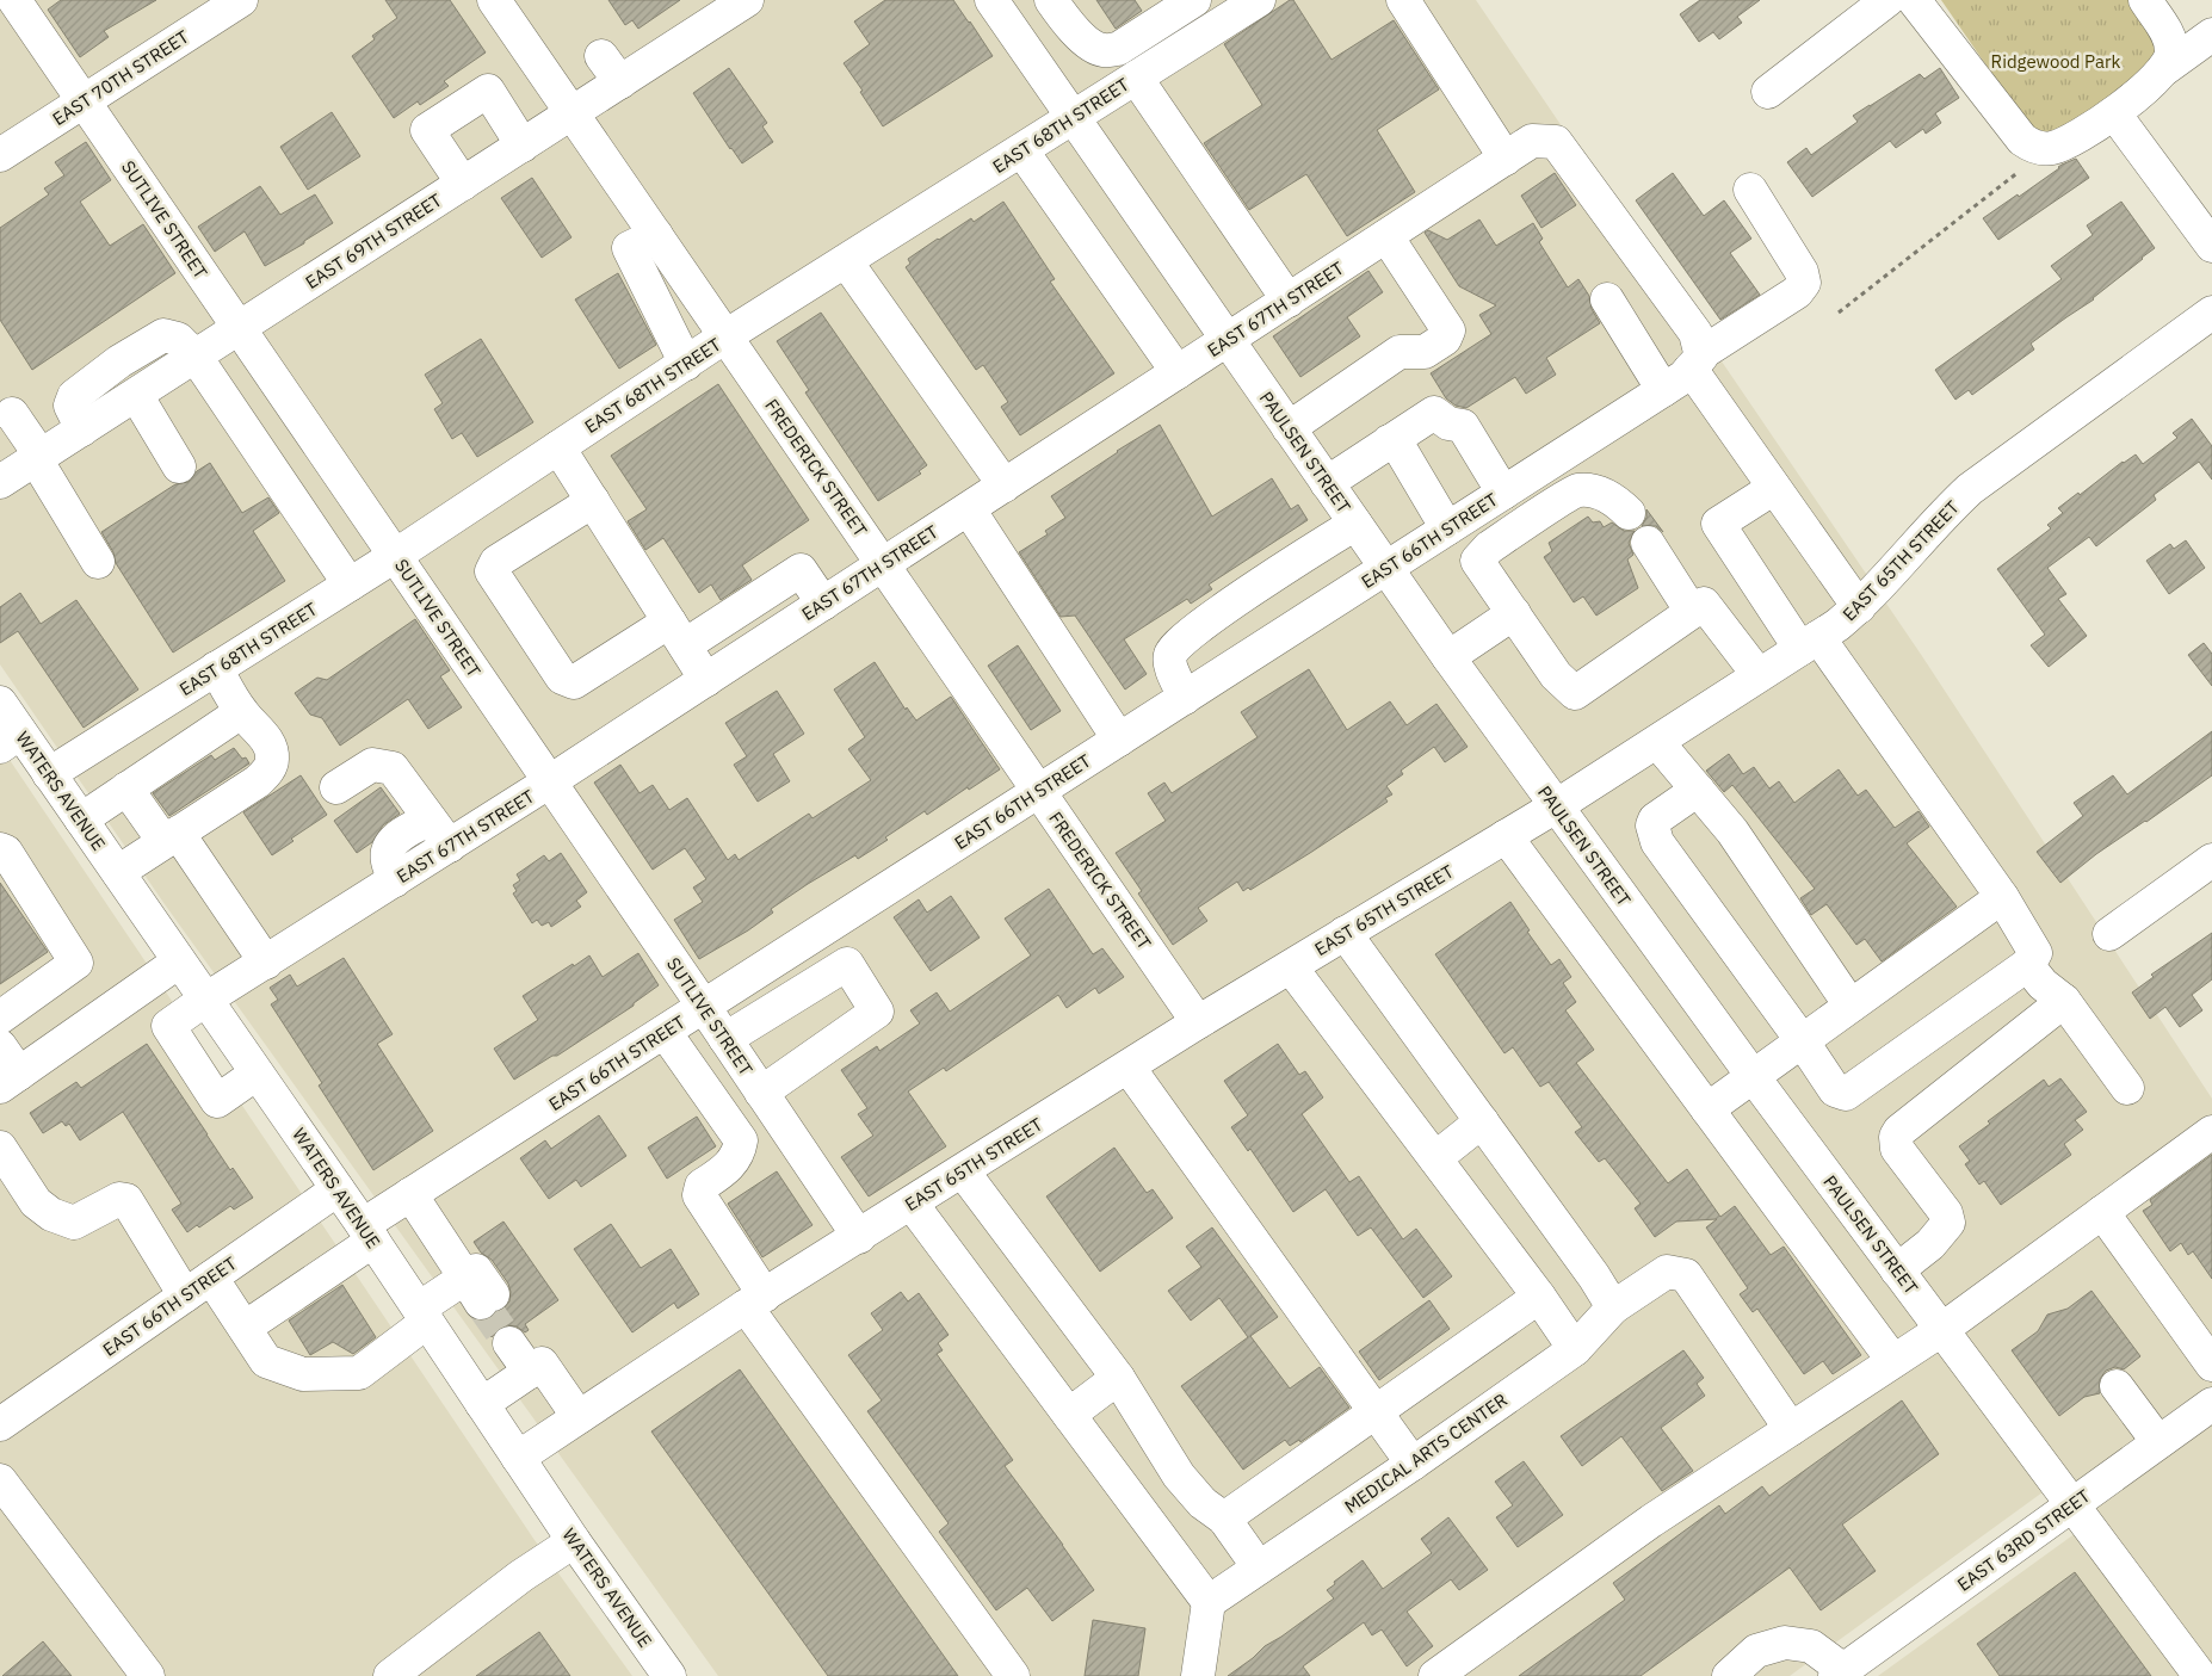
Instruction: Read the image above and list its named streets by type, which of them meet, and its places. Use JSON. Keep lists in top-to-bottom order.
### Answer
{
  "streets": {
    "street": [
      "EAST 70TH STREET",
      "EAST 68TH STREET",
      "SUTLIVE STREET",
      "EAST 69TH STREET",
      "EAST 67TH STREET",
      "PAULSEN STREET",
      "FREDERICK STREET",
      "EAST 66TH STREET",
      "EAST 65TH STREET",
      "WATERS AVENUE",
      "MEDICAL ARTS CENTER",
      "EAST 63RD STREET"
    ]
  },
  "crossings": [
    ["EAST 70TH STREET", "SUTLIVE STREET"],
    ["EAST 68TH STREET", "SUTLIVE STREET"],
    ["EAST 68TH STREET", "PAULSEN STREET"],
    ["EAST 68TH STREET", "FREDERICK STREET"],
    ["EAST 68TH STREET", "WATERS AVENUE"],
    ["SUTLIVE STREET", "EAST 69TH STREET"],
    ["SUTLIVE STREET", "EAST 67TH STREET"],
    ["SUTLIVE STREET", "EAST 66TH STREET"],
    ["SUTLIVE STREET", "EAST 65TH STREET"],
    ["EAST 69TH STREET", "FREDERICK STREET"],
    ["EAST 67TH STREET", "PAULSEN STREET"],
    ["EAST 67TH STREET", "FREDERICK STREET"],
    ["EAST 67TH STREET", "EAST 66TH STREET"],
    ["EAST 67TH STREET", "WATERS AVENUE"],
    ["PAULSEN STREET", "EAST 66TH STREET"],
    ["PAULSEN STREET", "EAST 65TH STREET"],
    ["PAULSEN STREET", "EAST 63RD STREET"],
    ["FREDERICK STREET", "EAST 66TH STREET"],
    ["FREDERICK STREET", "EAST 65TH STREET"],
    ["EAST 66TH STREET", "WATERS AVENUE"],
    ["EAST 65TH STREET", "WATERS AVENUE"]
  ],
  "parks": ["Ridgewood Park"]
}
